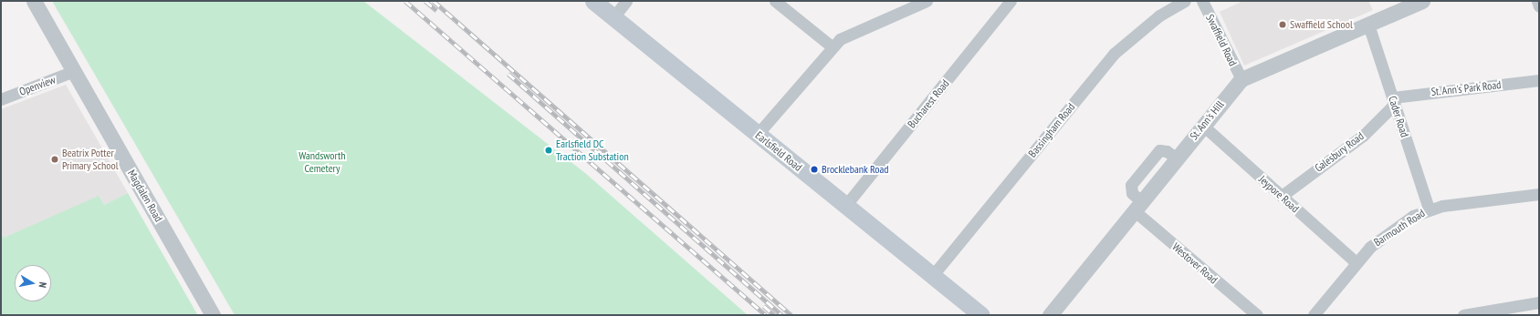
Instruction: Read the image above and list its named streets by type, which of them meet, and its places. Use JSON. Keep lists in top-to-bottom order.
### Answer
{
  "streets": {
    "main road": ["Earlsfield Road"],
    "street": [
      "Swaffield Road",
      "Openview",
      "St. Ann's Park Road",
      "Bucharest Road",
      "Cader Road",
      "St. Ann's Hill",
      "Bassingham Road",
      "Galesbury Road",
      "Jeypore Road",
      "Magdalen Road",
      "Barmouth Road",
      "Westover Road"
    ]
  },
  "crossings": [
    ["Swaffield Road", "St. Ann's Hill"],
    ["Openview", "Magdalen Road"],
    ["St. Ann's Park Road", "Cader Road"],
    ["St. Ann's Park Road", "Galesbury Road"],
    ["Bucharest Road", "Earlsfield Road"],
    ["Cader Road", "St. Ann's Hill"],
    ["Cader Road", "Galesbury Road"],
    ["Cader Road", "Barmouth Road"],
    ["St. Ann's Hill", "Jeypore Road"],
    ["St. Ann's Hill", "Westover Road"],
    ["Bassingham Road", "Earlsfield Road"],
    ["Galesbury Road", "Jeypore Road"],
    ["Jeypore Road", "Barmouth Road"]
  ],
  "parks": ["Wandsworth Cemetery"],
  "places": [
    "Swaffield School",
    "Earlsfield DC Traction Substation",
    "Beatrix Potter Primary School",
    "Brocklebank Road"
  ],
  "north": "right"
}
